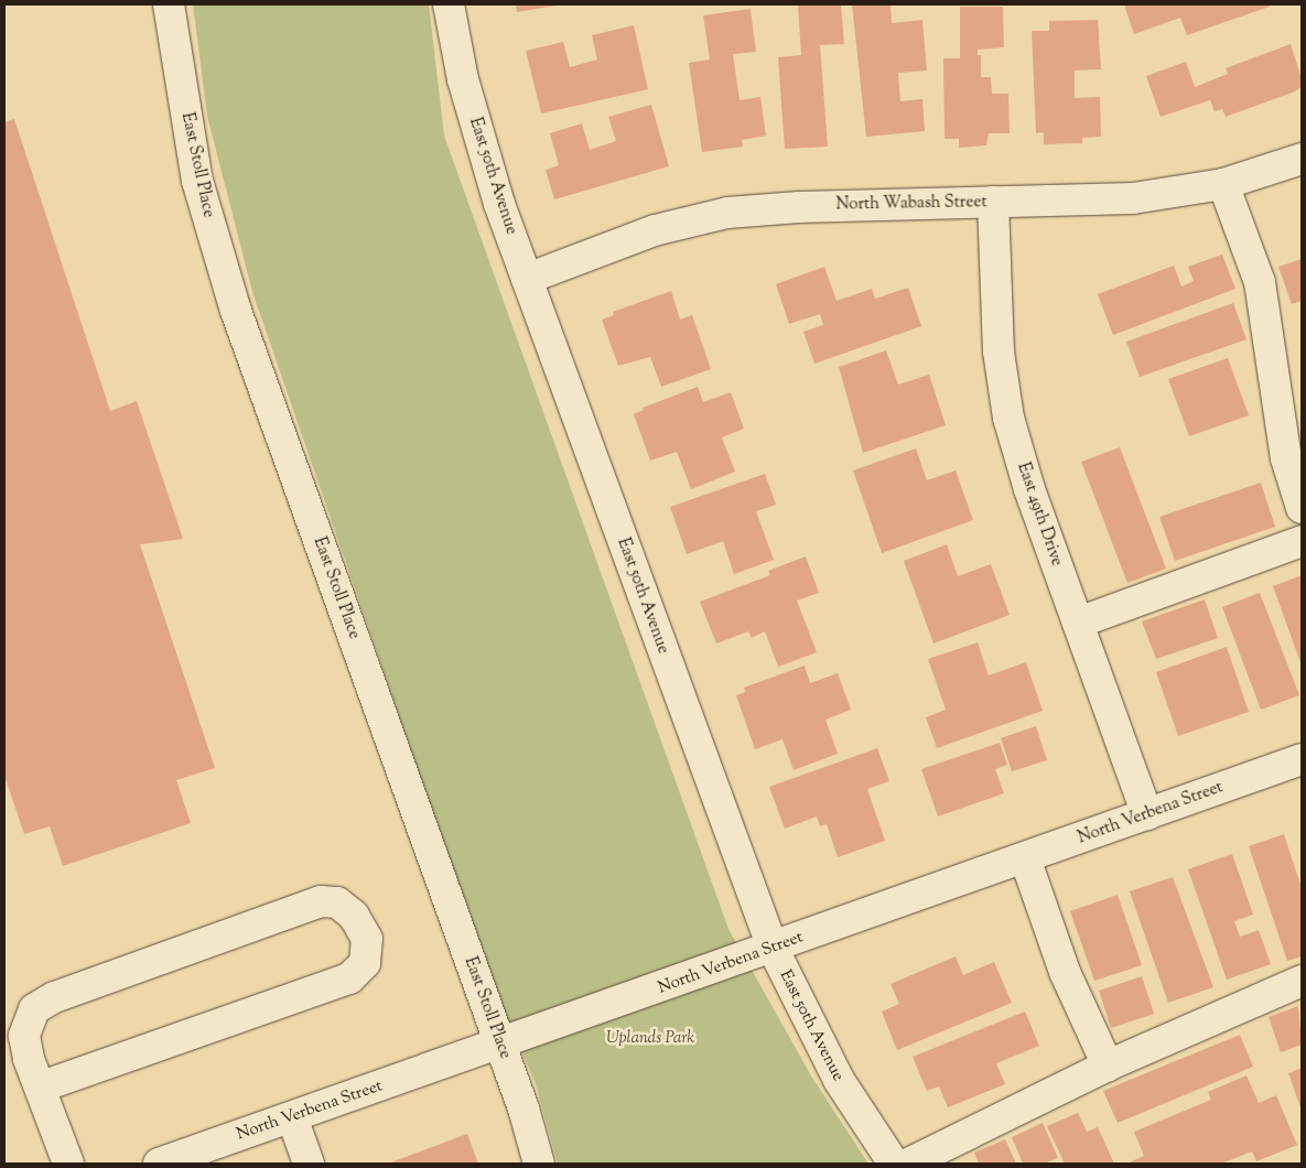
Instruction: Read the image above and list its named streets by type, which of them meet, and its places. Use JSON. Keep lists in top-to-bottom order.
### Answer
{
  "streets": {
    "street": [
      "East Stoll Place",
      "East 50th Avenue",
      "North Wabash Street",
      "East 49th Drive",
      "North Verbena Street"
    ]
  },
  "crossings": [
    ["East Stoll Place", "North Verbena Street"],
    ["East 50th Avenue", "North Wabash Street"],
    ["East 50th Avenue", "North Verbena Street"],
    ["North Wabash Street", "East 49th Drive"],
    ["East 49th Drive", "North Verbena Street"]
  ],
  "parks": ["Uplands Park"]
}
